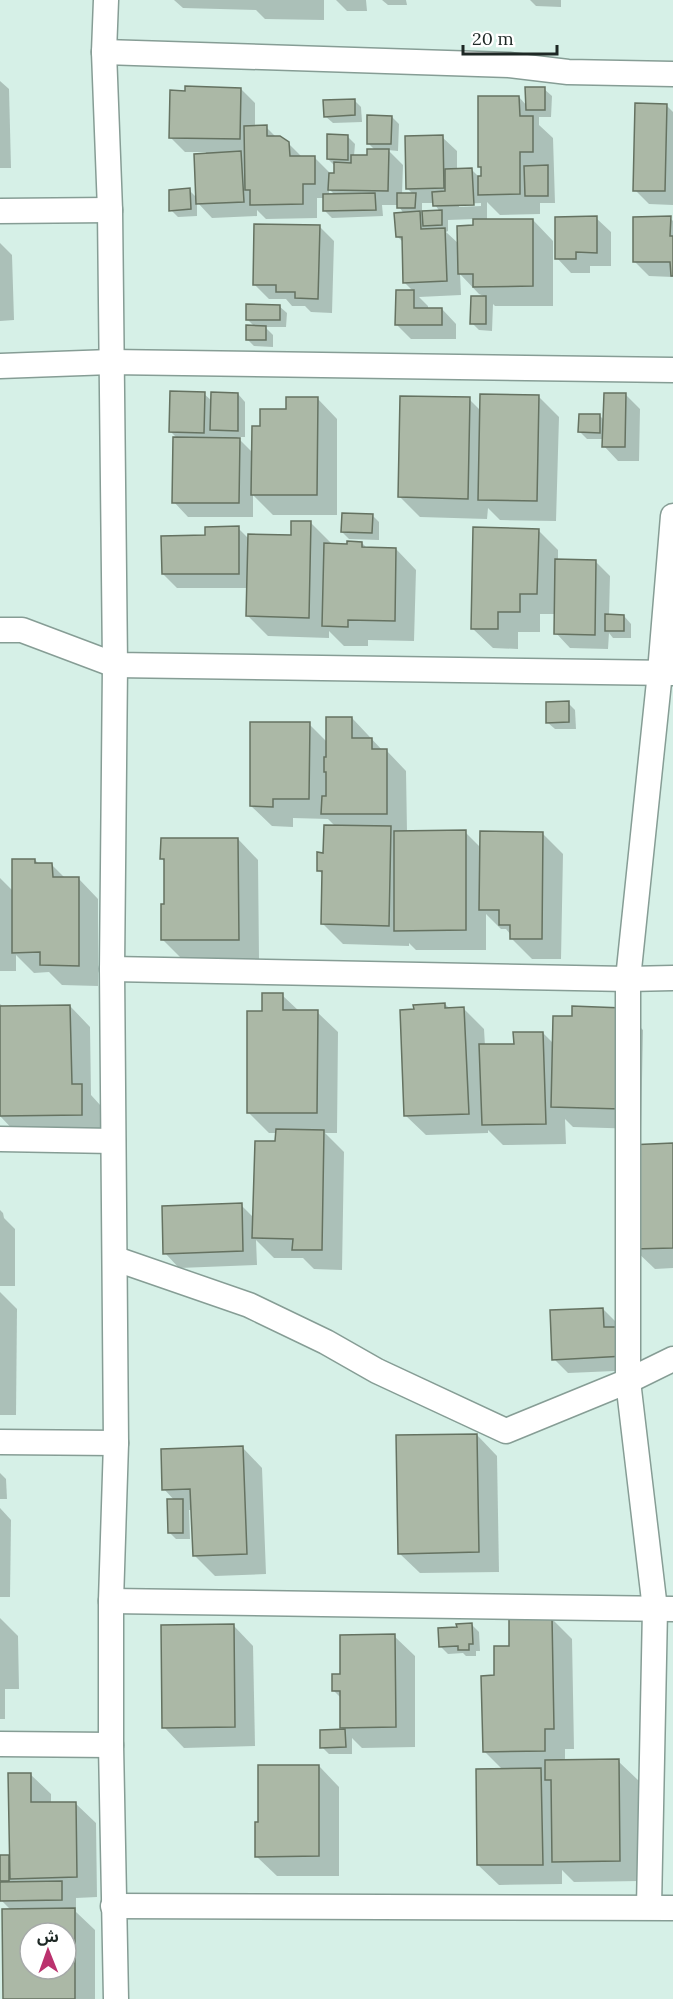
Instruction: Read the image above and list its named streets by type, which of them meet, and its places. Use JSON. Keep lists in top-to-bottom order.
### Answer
{
  "scale_bar": "20 m",
  "north": "top"
}
